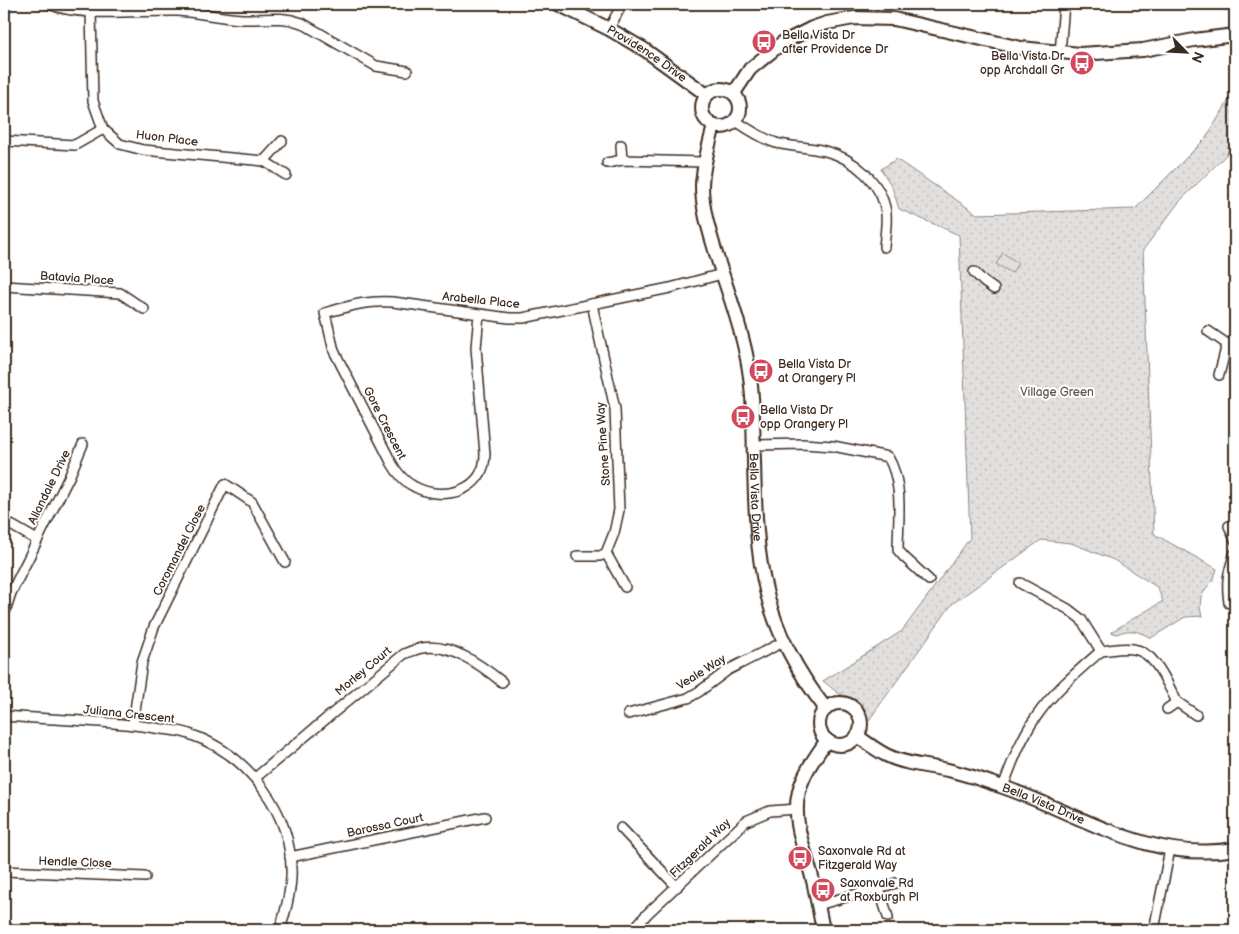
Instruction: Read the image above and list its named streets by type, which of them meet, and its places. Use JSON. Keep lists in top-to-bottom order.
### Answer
{
  "streets": {
    "street": [
      "Providence Drive",
      "Huon Place",
      "Batavia Place",
      "Arabella Place",
      "Gore Crescent",
      "Stone Pine Way",
      "Allandale Drive",
      "Bella Vista Drive",
      "Coromandel Close",
      "Morley Court",
      "Veale Way",
      "Juliana Crescent",
      "Barossa Court",
      "Fitzgerald Way",
      "Hendle Close"
    ]
  },
  "crossings": [
    ["Providence Drive", "Bella Vista Drive"],
    ["Arabella Place", "Gore Crescent"],
    ["Arabella Place", "Stone Pine Way"],
    ["Arabella Place", "Bella Vista Drive"],
    ["Bella Vista Drive", "Veale Way"],
    ["Coromandel Close", "Juliana Crescent"],
    ["Morley Court", "Juliana Crescent"],
    ["Juliana Crescent", "Barossa Court"]
  ],
  "parks": ["Village Green"],
  "places": {
    "bus stop": [
      "Bella Vista Dr after Providence Dr",
      "Bella Vista Dr opp Archdall Gr",
      "Bella Vista Dr at Orangery Pl",
      "Bella Vista Dr opp Orangery Pl",
      "Saxonvale Rd at Fitzgerald Way",
      "Saxonvale Rd at Roxburgh Pl"
    ]
  },
  "north": "bottom right"
}
